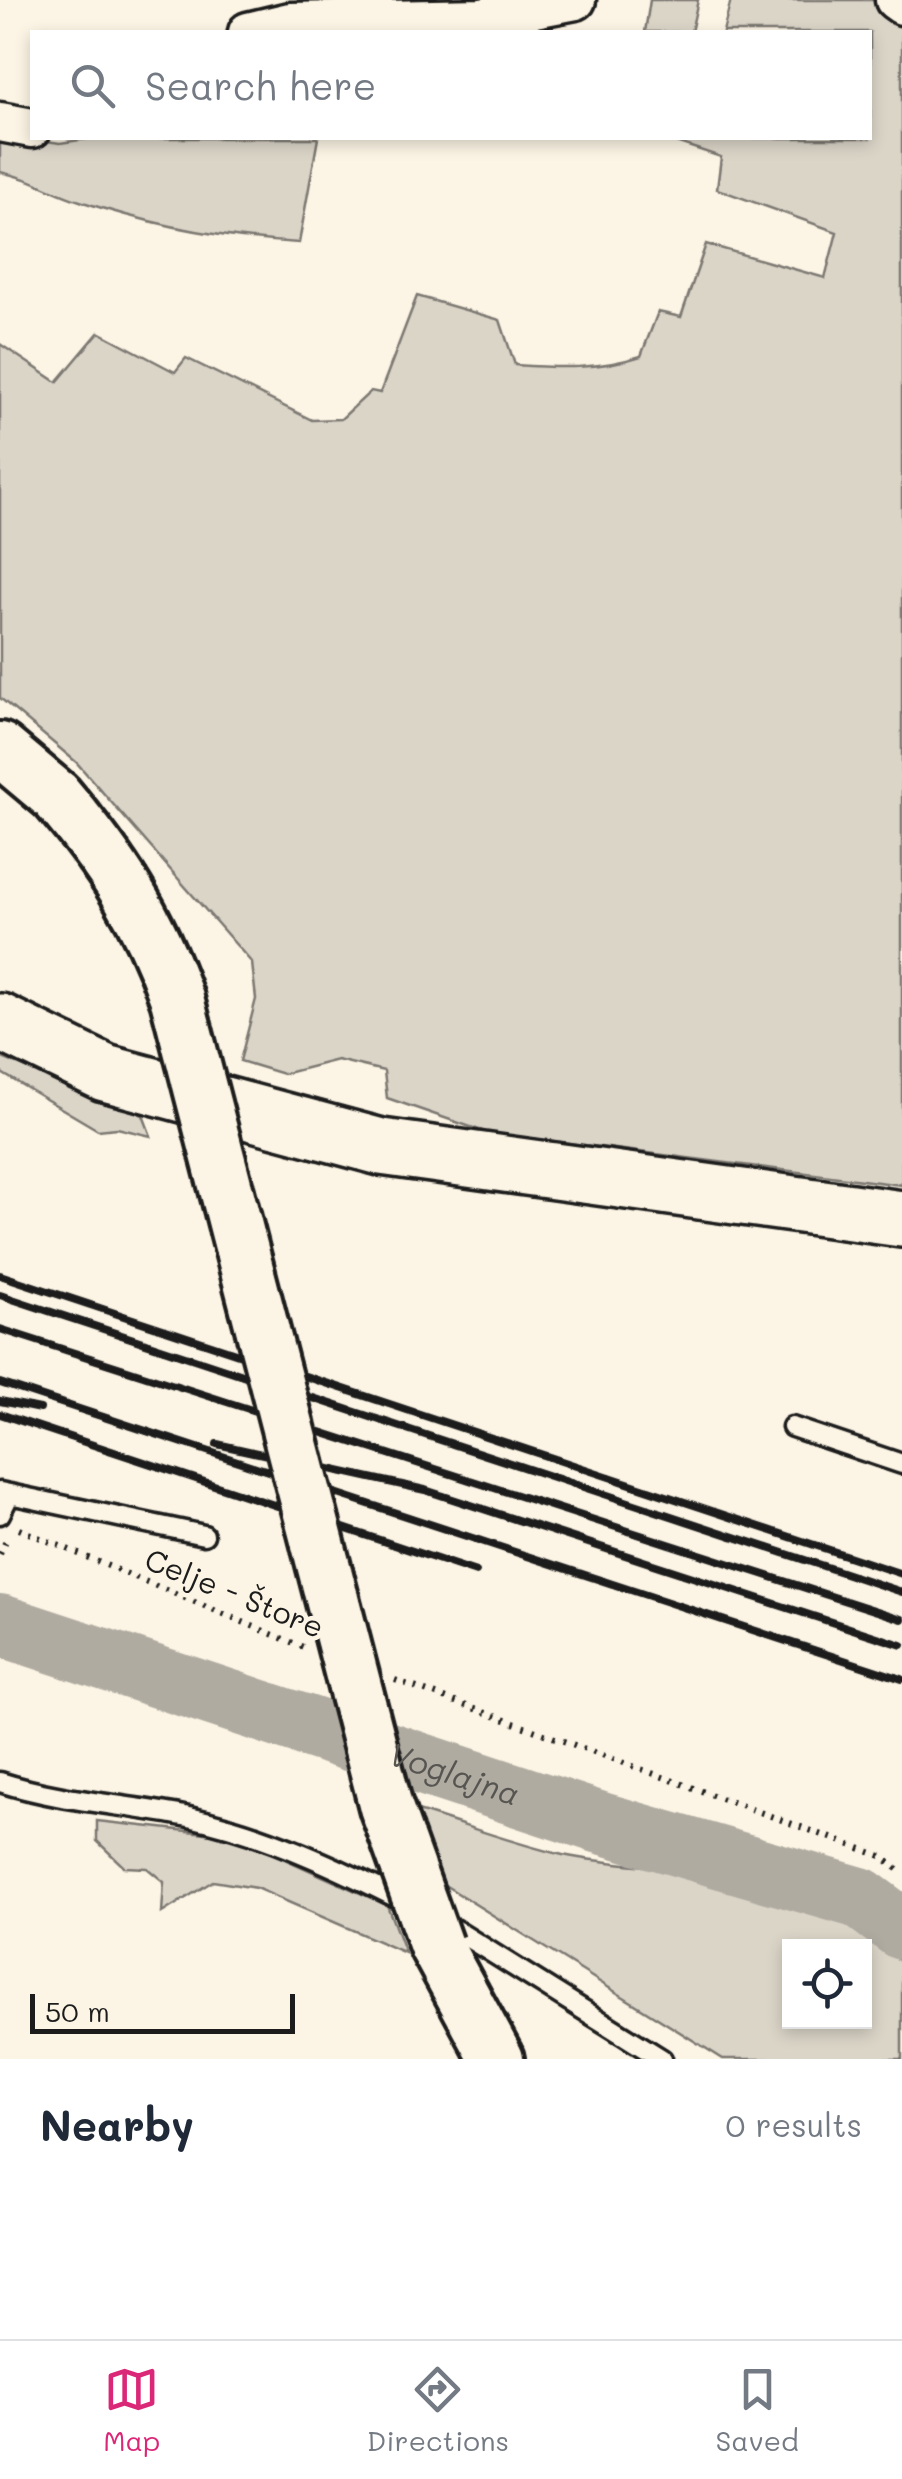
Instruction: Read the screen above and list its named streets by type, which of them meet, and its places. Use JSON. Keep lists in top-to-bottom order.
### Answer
{
  "streets": {
    "path": ["Celje - Štore"]
  },
  "water": ["Voglajna"],
  "scale_bar": "50 m",
  "page": {
    "search": "Search here",
    "scale": "50 m",
    "heading": ["Nearby", "0 results"],
    "nav": ["Map", "Directions", "Saved"]
  }
}
